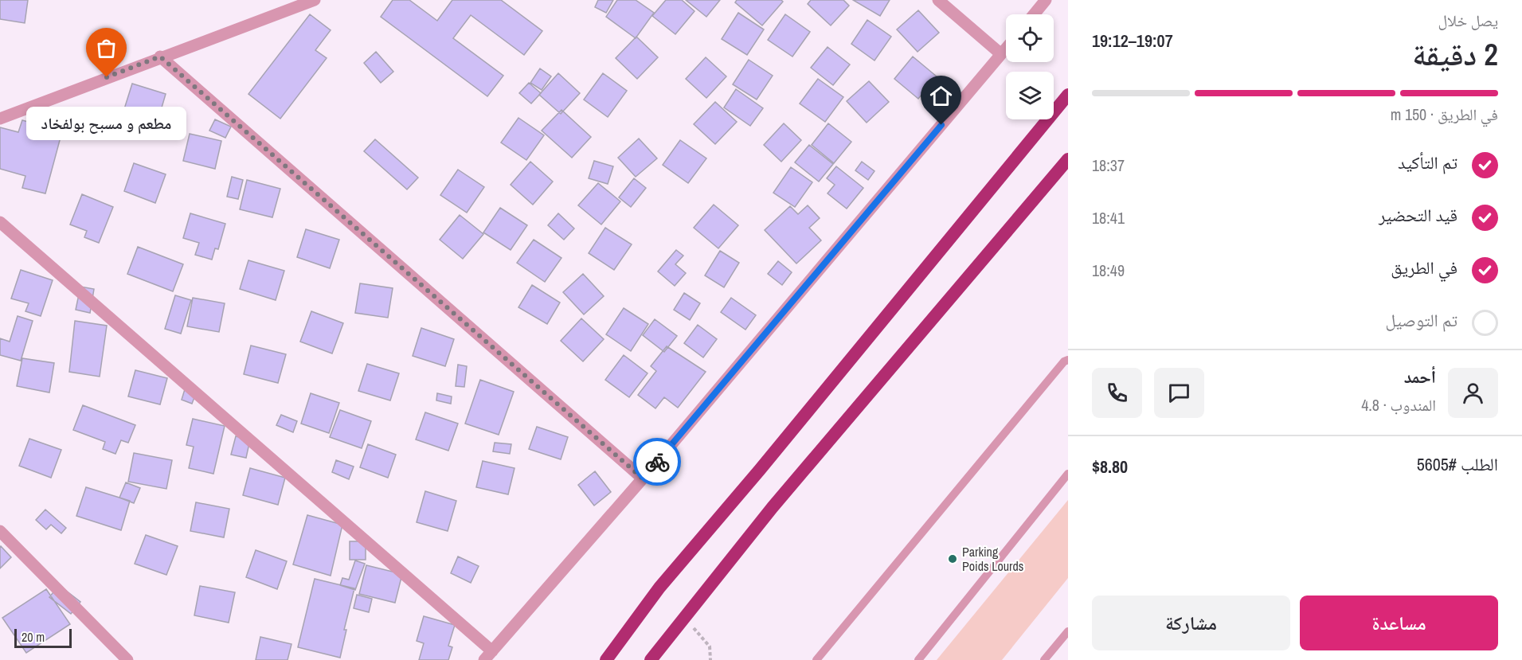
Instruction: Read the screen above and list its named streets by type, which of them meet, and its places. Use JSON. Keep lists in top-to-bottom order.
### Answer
{
  "places": ["مطعم و مسبح بولفخاد", "Parking Poids Lourds"],
  "scale_bar": "20 m",
  "page": {
    "heading": ["2 دقيقة", "يصل خلال", "19:07–19:12"],
    "panel": [
      "أحمد",
      "المندوب · 4.8",
      "الطلب #5605",
      "$8.80"
    ],
    "bar": "في الطريق · 150 m",
    "bubble": "مطعم و مسبح بولفخاد",
    "list": [
      ["تم التأكيد", "18:37"],
      ["قيد التحضير", "18:41"],
      ["في الطريق", "18:49"],
      "تم التوصيل"
    ],
    "buttons": ["مساعدة", "مشاركة"],
    "scale": "20 m"
  }
}
